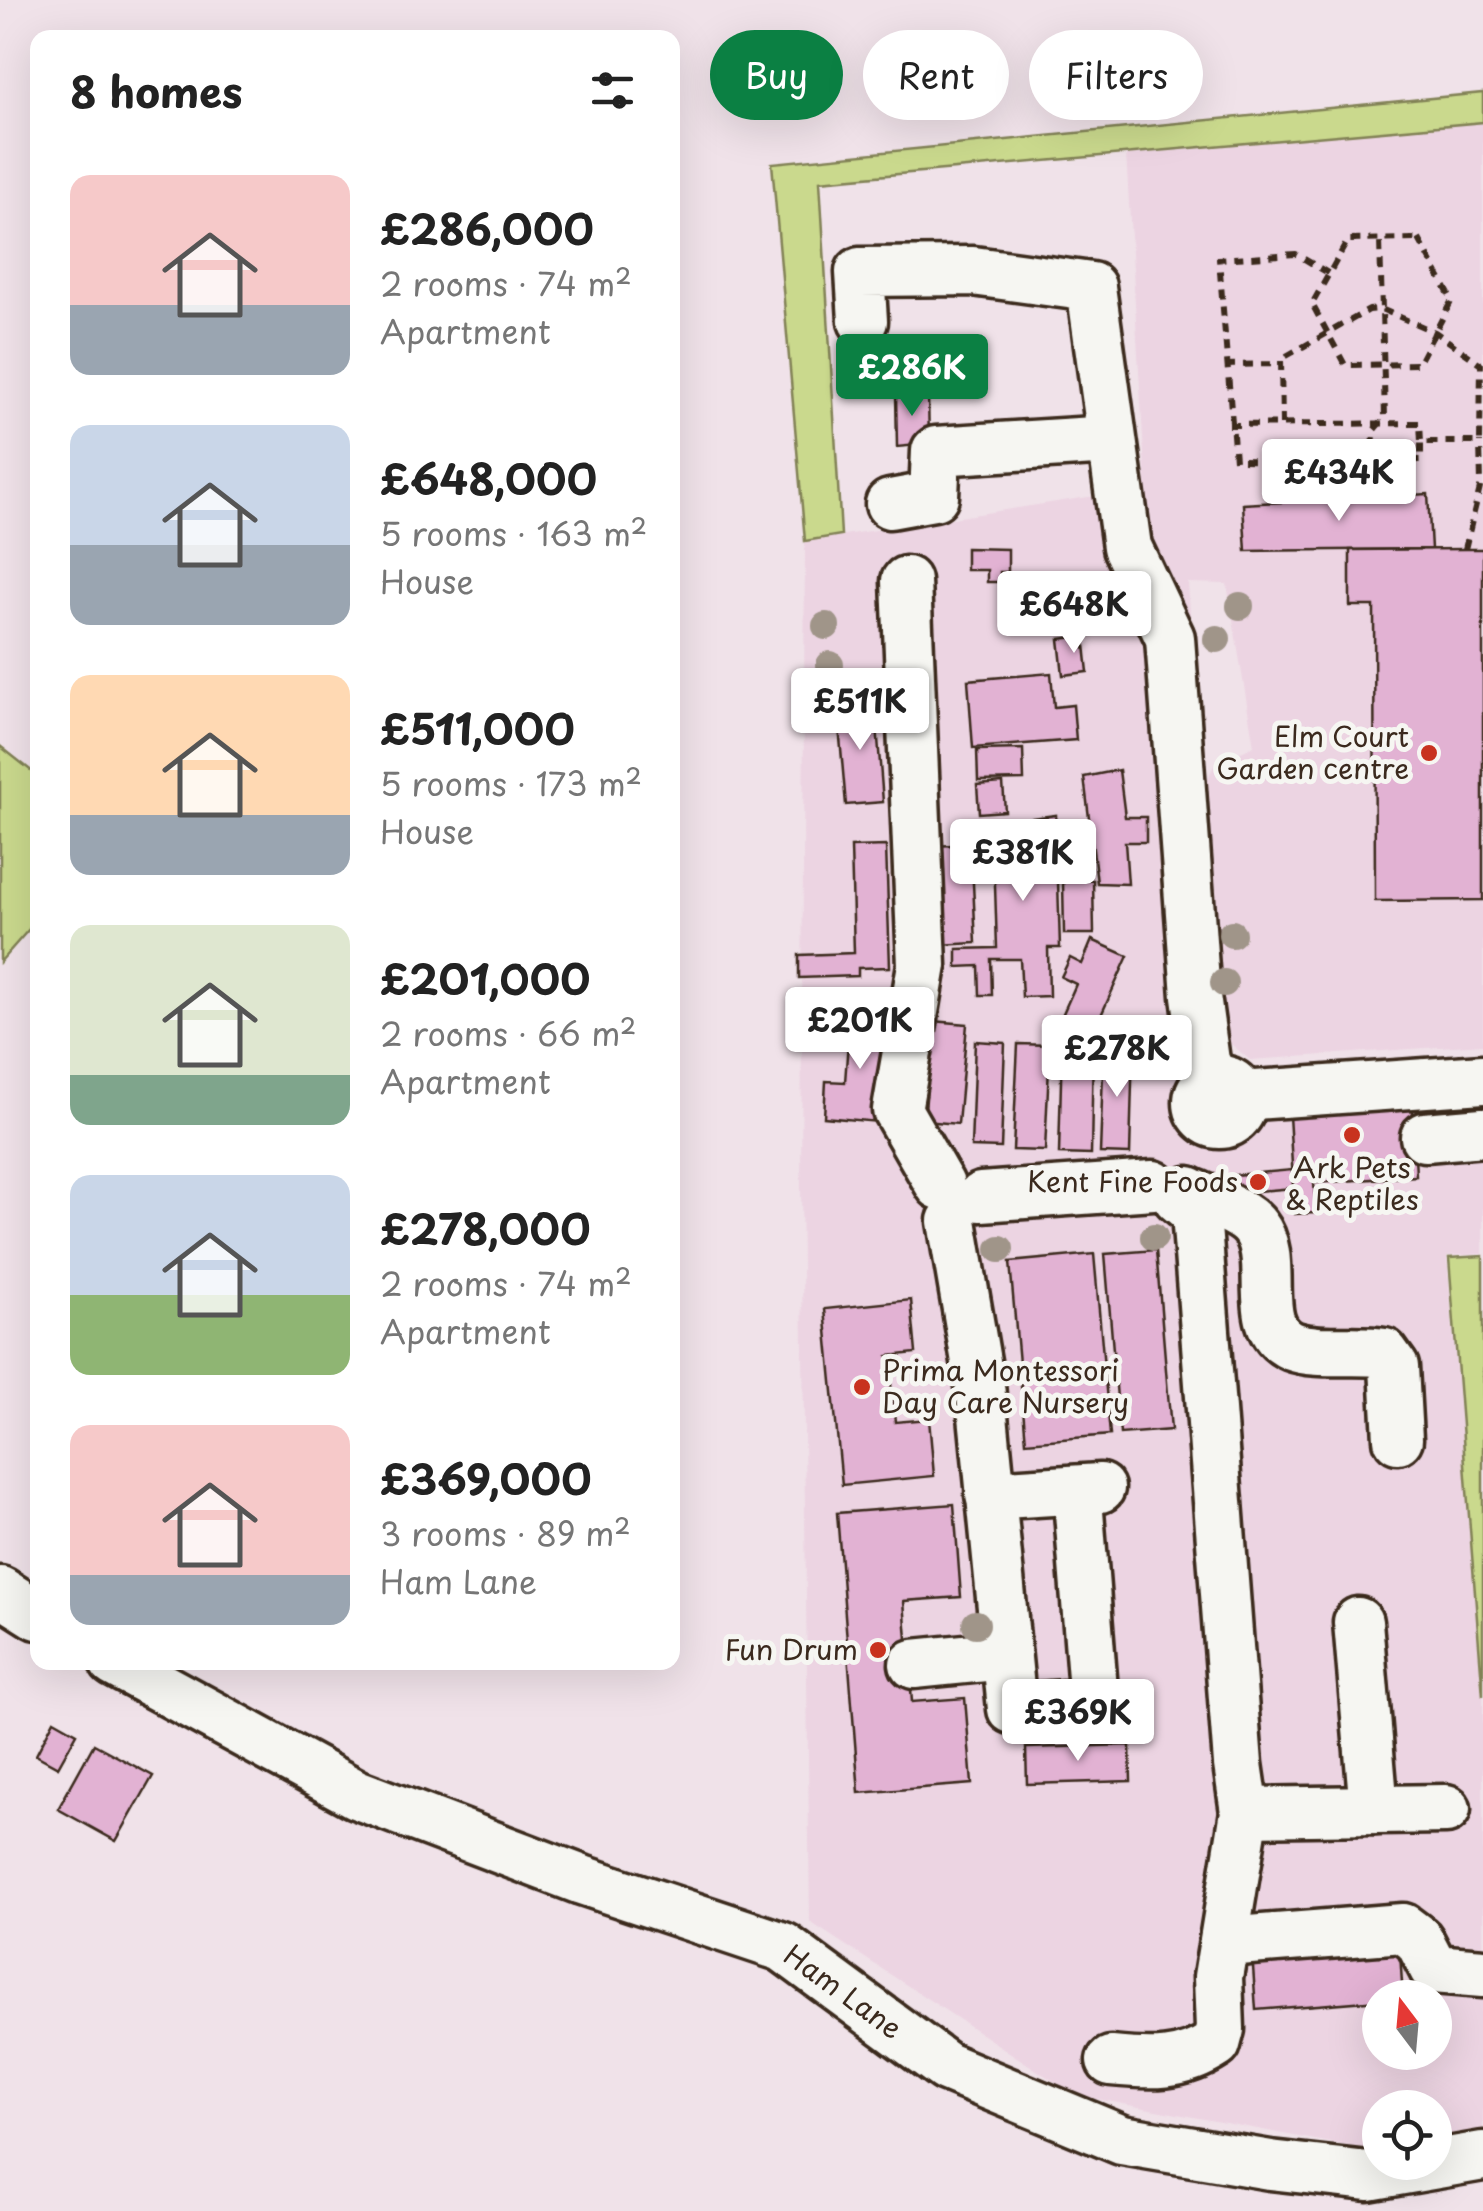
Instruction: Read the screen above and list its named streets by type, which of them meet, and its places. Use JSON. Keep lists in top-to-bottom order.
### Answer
{
  "streets": {
    "street": ["Ham Lane"]
  },
  "places": [
    "Elm Court Garden centre",
    "Ark Pets & Reptiles",
    "Kent Fine Foods",
    "Prima Montessori Day Care Nursery",
    "Fun Drum"
  ],
  "north": "top",
  "page": {
    "chip": ["Buy", "Rent", "Filters"],
    "heading": "8 homes",
    "list": [
      {
        "name": "£286,000",
        "note": "2 rooms · 74 m² · Apartment"
      },
      {
        "name": "£648,000",
        "note": "5 rooms · 163 m² · House"
      },
      {
        "name": "£511,000",
        "note": "5 rooms · 173 m² · House"
      },
      {
        "name": "£201,000",
        "note": "2 rooms · 66 m² · Apartment"
      },
      {
        "name": "£278,000",
        "note": "2 rooms · 74 m² · Apartment"
      },
      {
        "name": "£369,000",
        "note": "3 rooms · 89 m² · Ham Lane"
      }
    ],
    "price": [
      "£286K",
      "£434K",
      "£648K",
      "£511K",
      "£381K",
      "£201K",
      "£278K",
      "£369K"
    ]
  }
}
